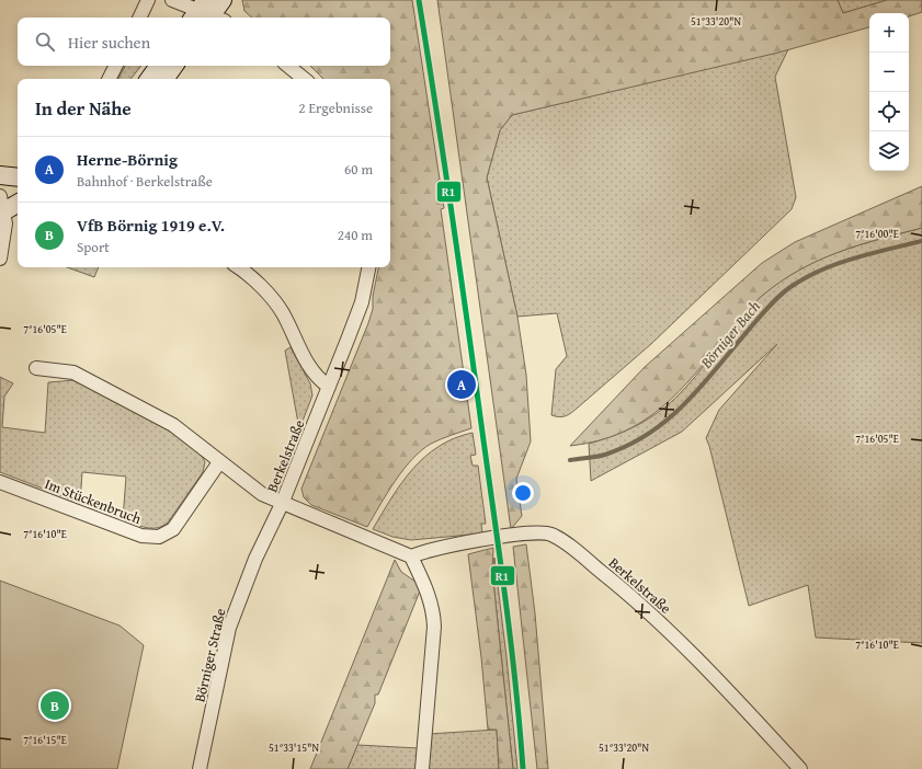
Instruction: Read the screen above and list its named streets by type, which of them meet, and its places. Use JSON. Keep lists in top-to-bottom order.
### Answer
{
  "streets": {
    "street": ["Berkelstraße", "Im Stückenbruch", "Börniger Straße"]
  },
  "crossings": [
    ["Berkelstraße", "Börniger Straße"]
  ],
  "water": ["Börniger Bach"],
  "lines": ["transit line R1"],
  "page": {
    "map_buttons": ["+", "−"],
    "search": "Hier suchen",
    "heading": ["In der Nähe", "2 Ergebnisse"],
    "list": [
      {
        "mark": "A",
        "name": "Herne-Börnig",
        "note": "Bahnhof · Berkelstraße",
        "value": "60 m"
      },
      {
        "mark": "B",
        "name": "VfB Börnig 1919 e.V.",
        "note": "Sport",
        "value": "240 m"
      }
    ],
    "pins": ["A", "B"]
  },
  "coordinates": [
    "51°33'20\"N",
    "7°16'00\"E",
    "7°16'05\"E",
    "7°16'10\"E",
    "7°16'15\"E",
    "51°33'15\"N"
  ]
}
